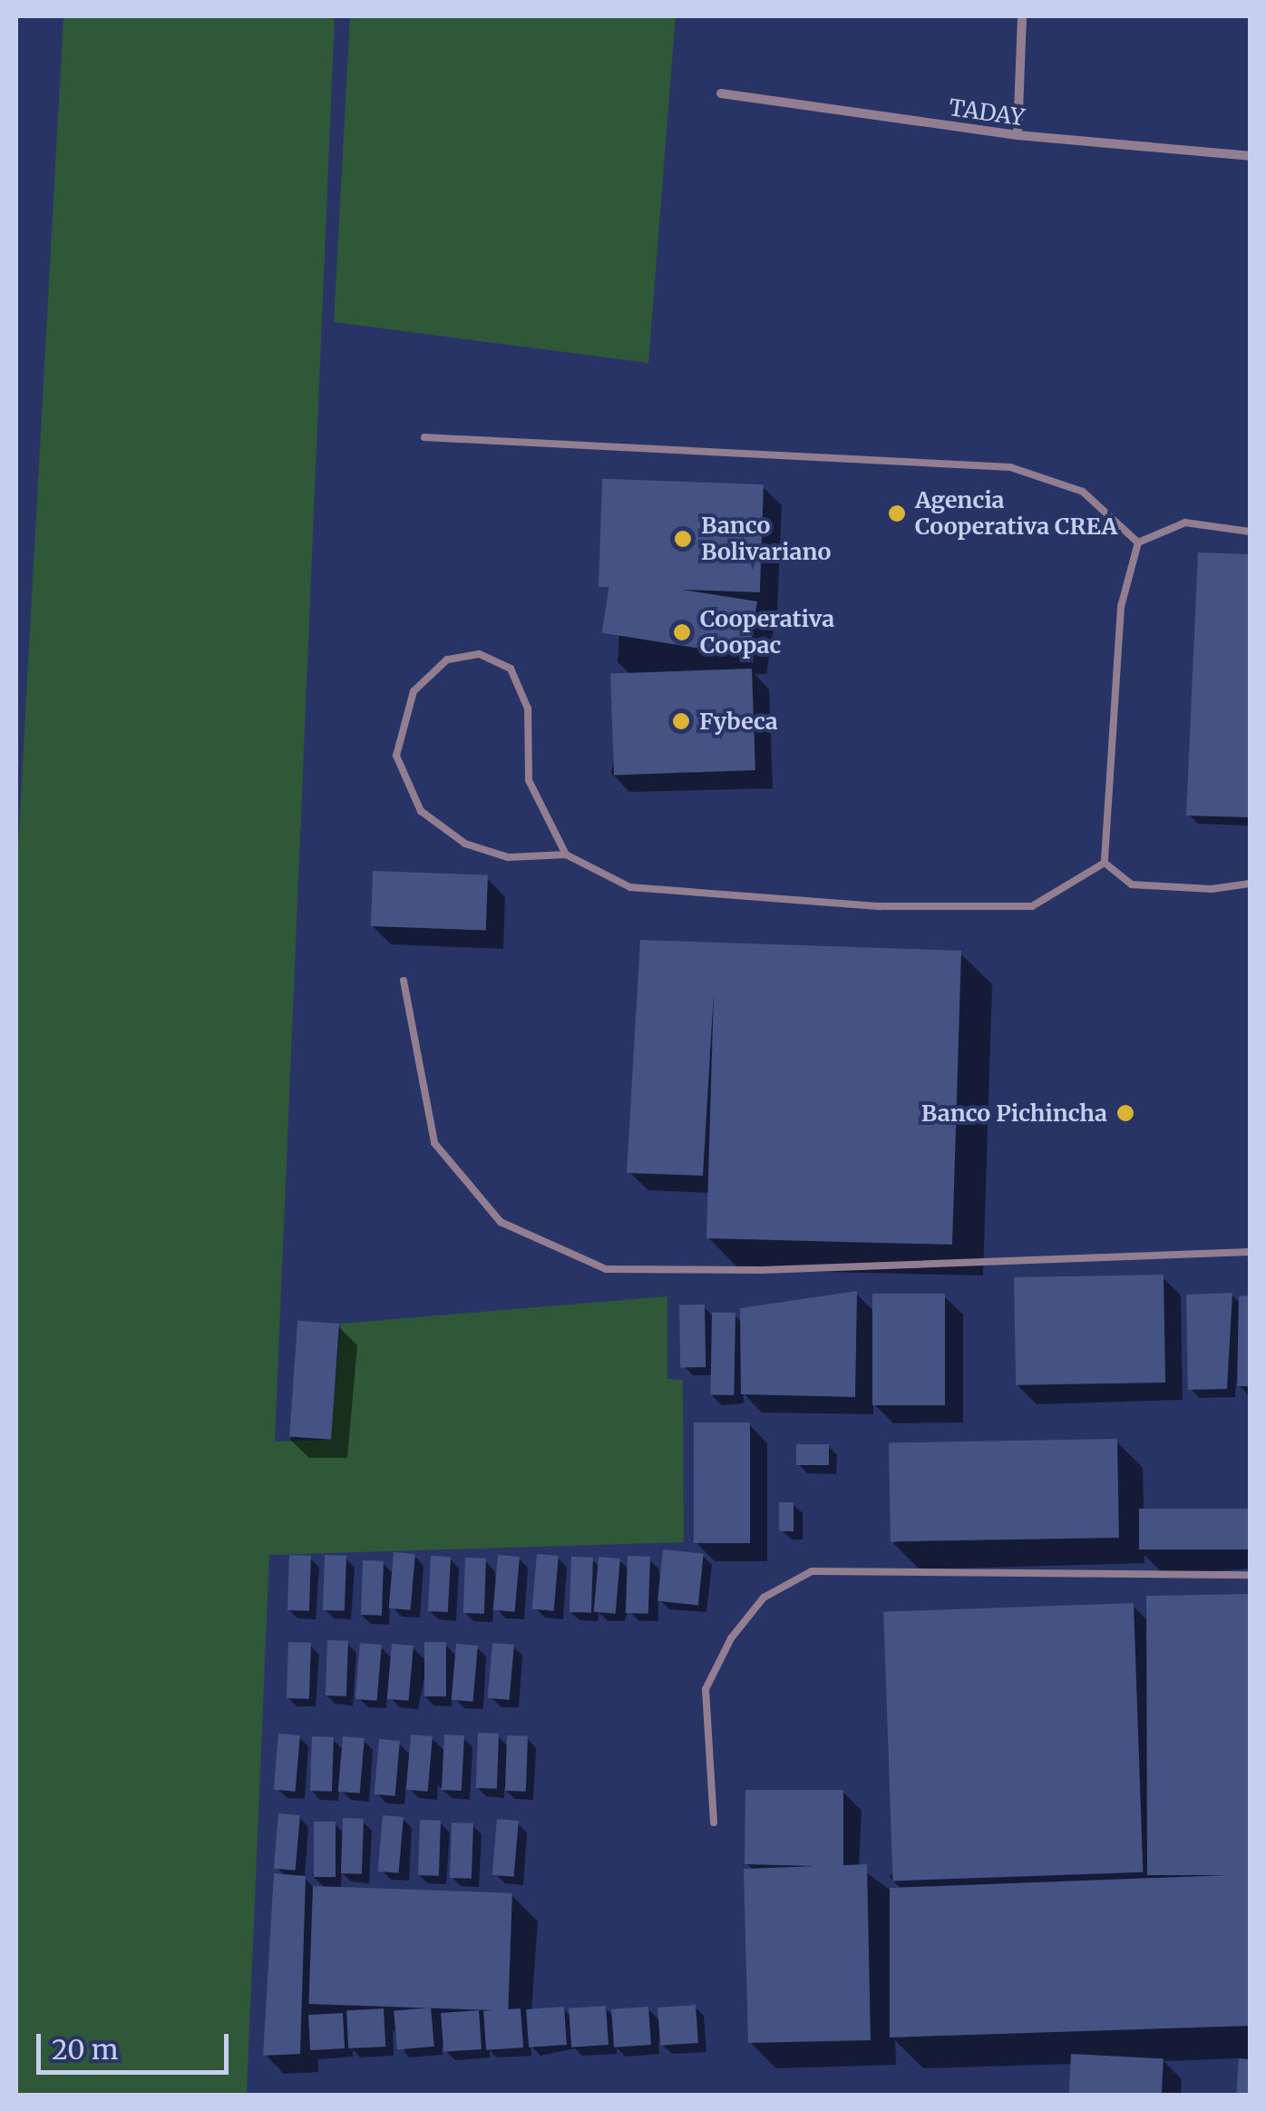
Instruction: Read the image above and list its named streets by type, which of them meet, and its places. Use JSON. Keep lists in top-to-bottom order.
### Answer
{
  "streets": {
    "street": ["TADAY"]
  },
  "places": [
    "Agencia Cooperativa CREA",
    "Banco Bolivariano",
    "Cooperativa Coopac",
    "Fybeca",
    "Banco Pichincha"
  ],
  "scale_bar": "20 m"
}
